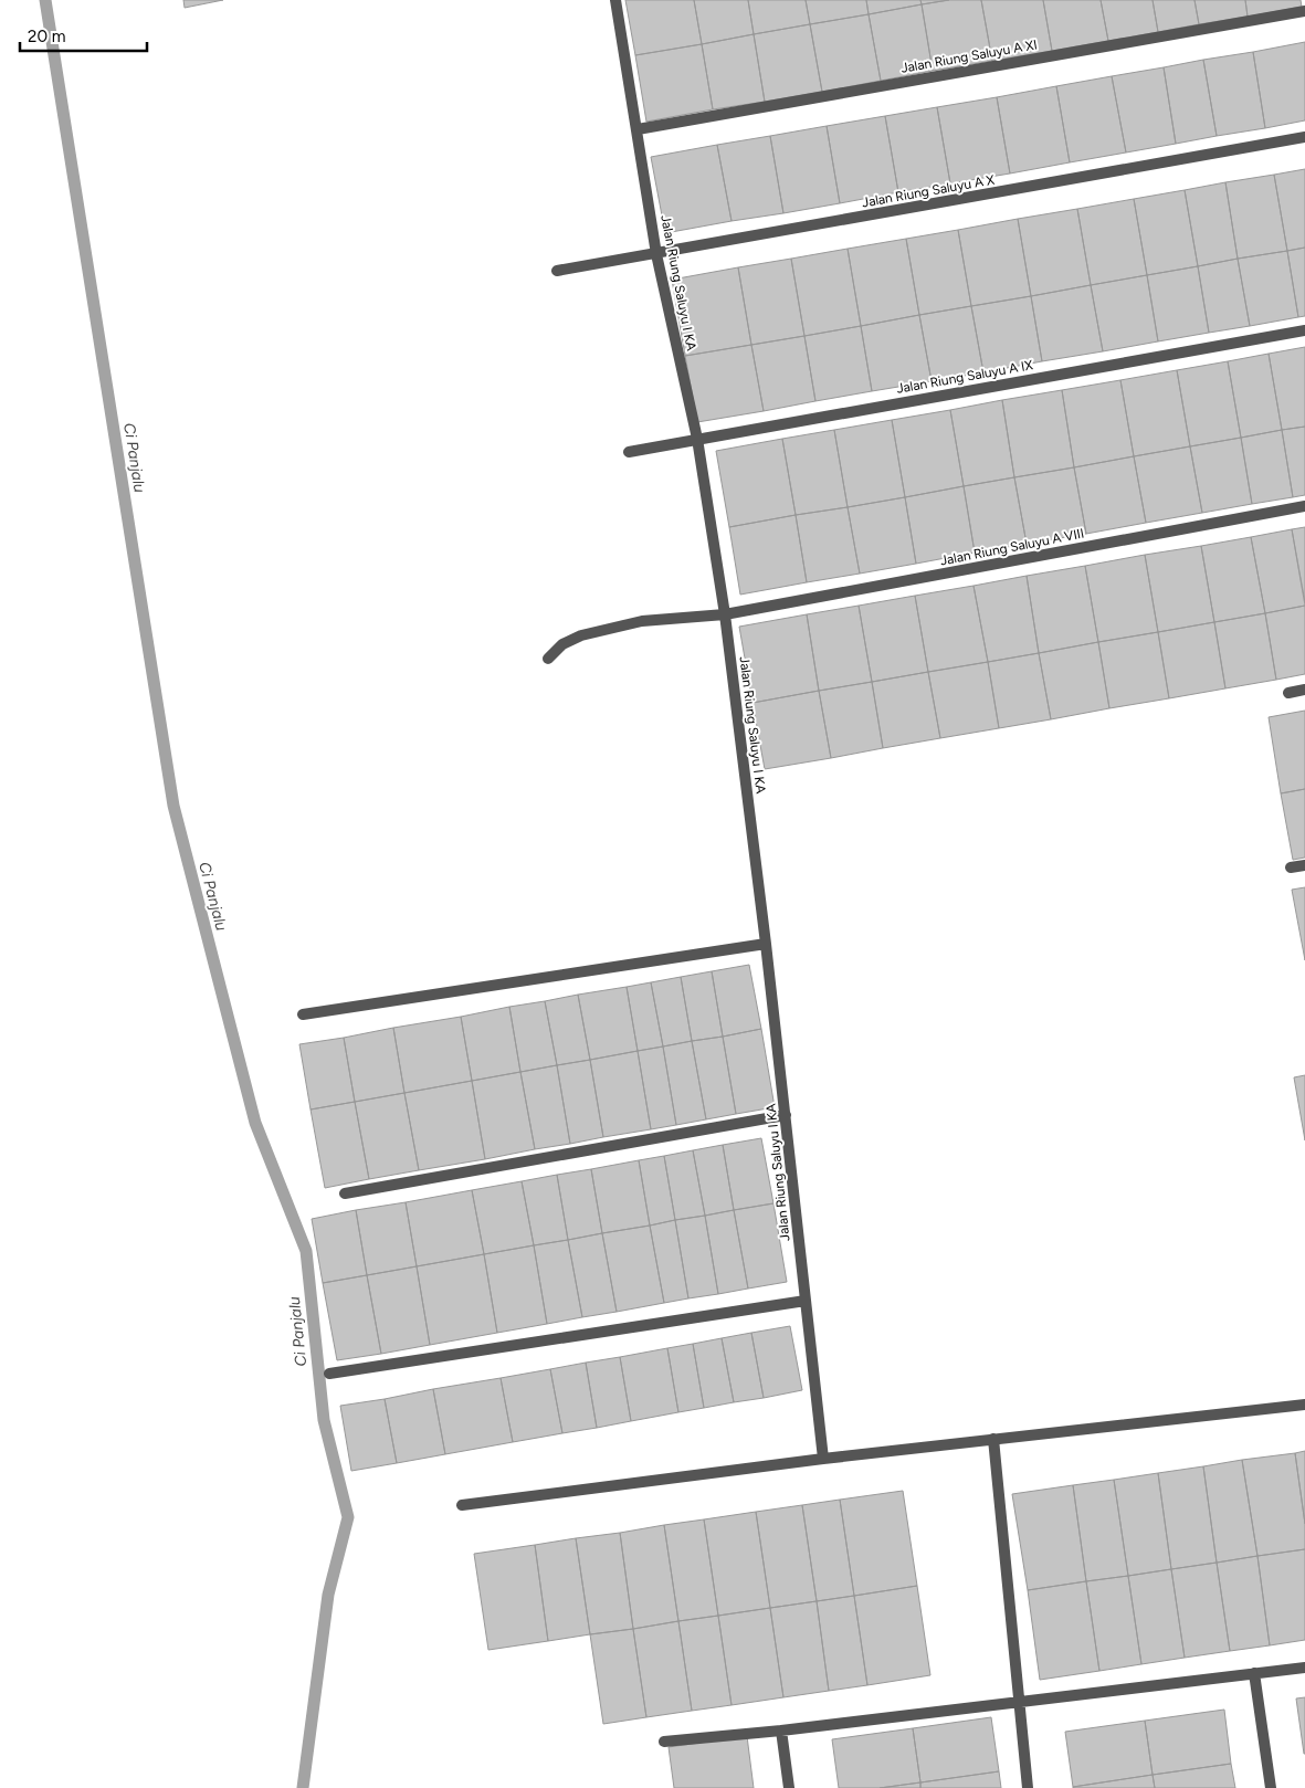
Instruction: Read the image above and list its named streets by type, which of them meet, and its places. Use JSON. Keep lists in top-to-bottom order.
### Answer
{
  "streets": {
    "street": [
      "Jalan Riung Saluyu A XI",
      "Jalan Riung Saluyu A X",
      "Jalan Riung Saluyu I KA",
      "Jalan Riung Saluyu A IX",
      "Jalan Riung Saluyu A VIII"
    ]
  },
  "crossings": [
    ["Jalan Riung Saluyu A XI", "Jalan Riung Saluyu I KA"],
    ["Jalan Riung Saluyu A X", "Jalan Riung Saluyu I KA"],
    ["Jalan Riung Saluyu I KA", "Jalan Riung Saluyu A IX"],
    ["Jalan Riung Saluyu I KA", "Jalan Riung Saluyu A VIII"]
  ],
  "water": ["Ci Panjalu"],
  "scale_bar": "20 m"
}
